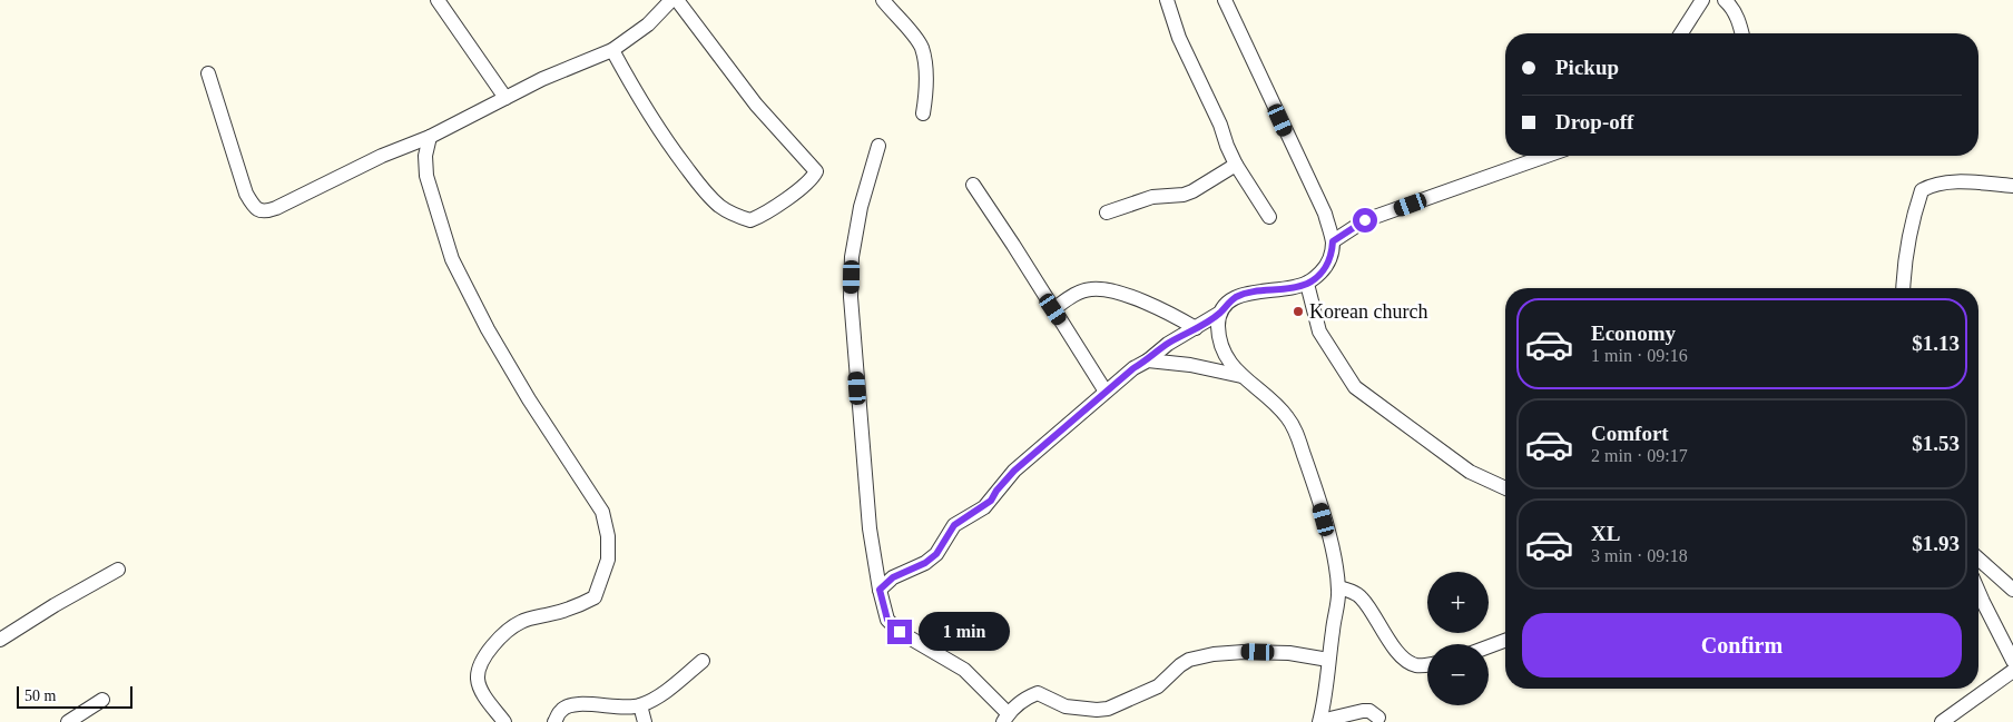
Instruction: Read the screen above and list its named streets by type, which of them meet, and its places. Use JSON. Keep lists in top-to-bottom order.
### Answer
{
  "places": ["Korean church"],
  "scale_bar": "50 m",
  "page": {
    "banner": ["Pickup", "Drop-off"],
    "list": [
      {
        "name": "Economy",
        "note": "1 min · 09:16",
        "value": "$1.13"
      },
      {
        "name": "Comfort",
        "note": "2 min · 09:17",
        "value": "$1.53"
      },
      {
        "name": "XL",
        "note": "3 min · 09:18",
        "value": "$1.93"
      }
    ],
    "map_buttons": ["+", "−"],
    "buttons": "Confirm",
    "bubble": "1 min",
    "scale": "50 m"
  }
}
